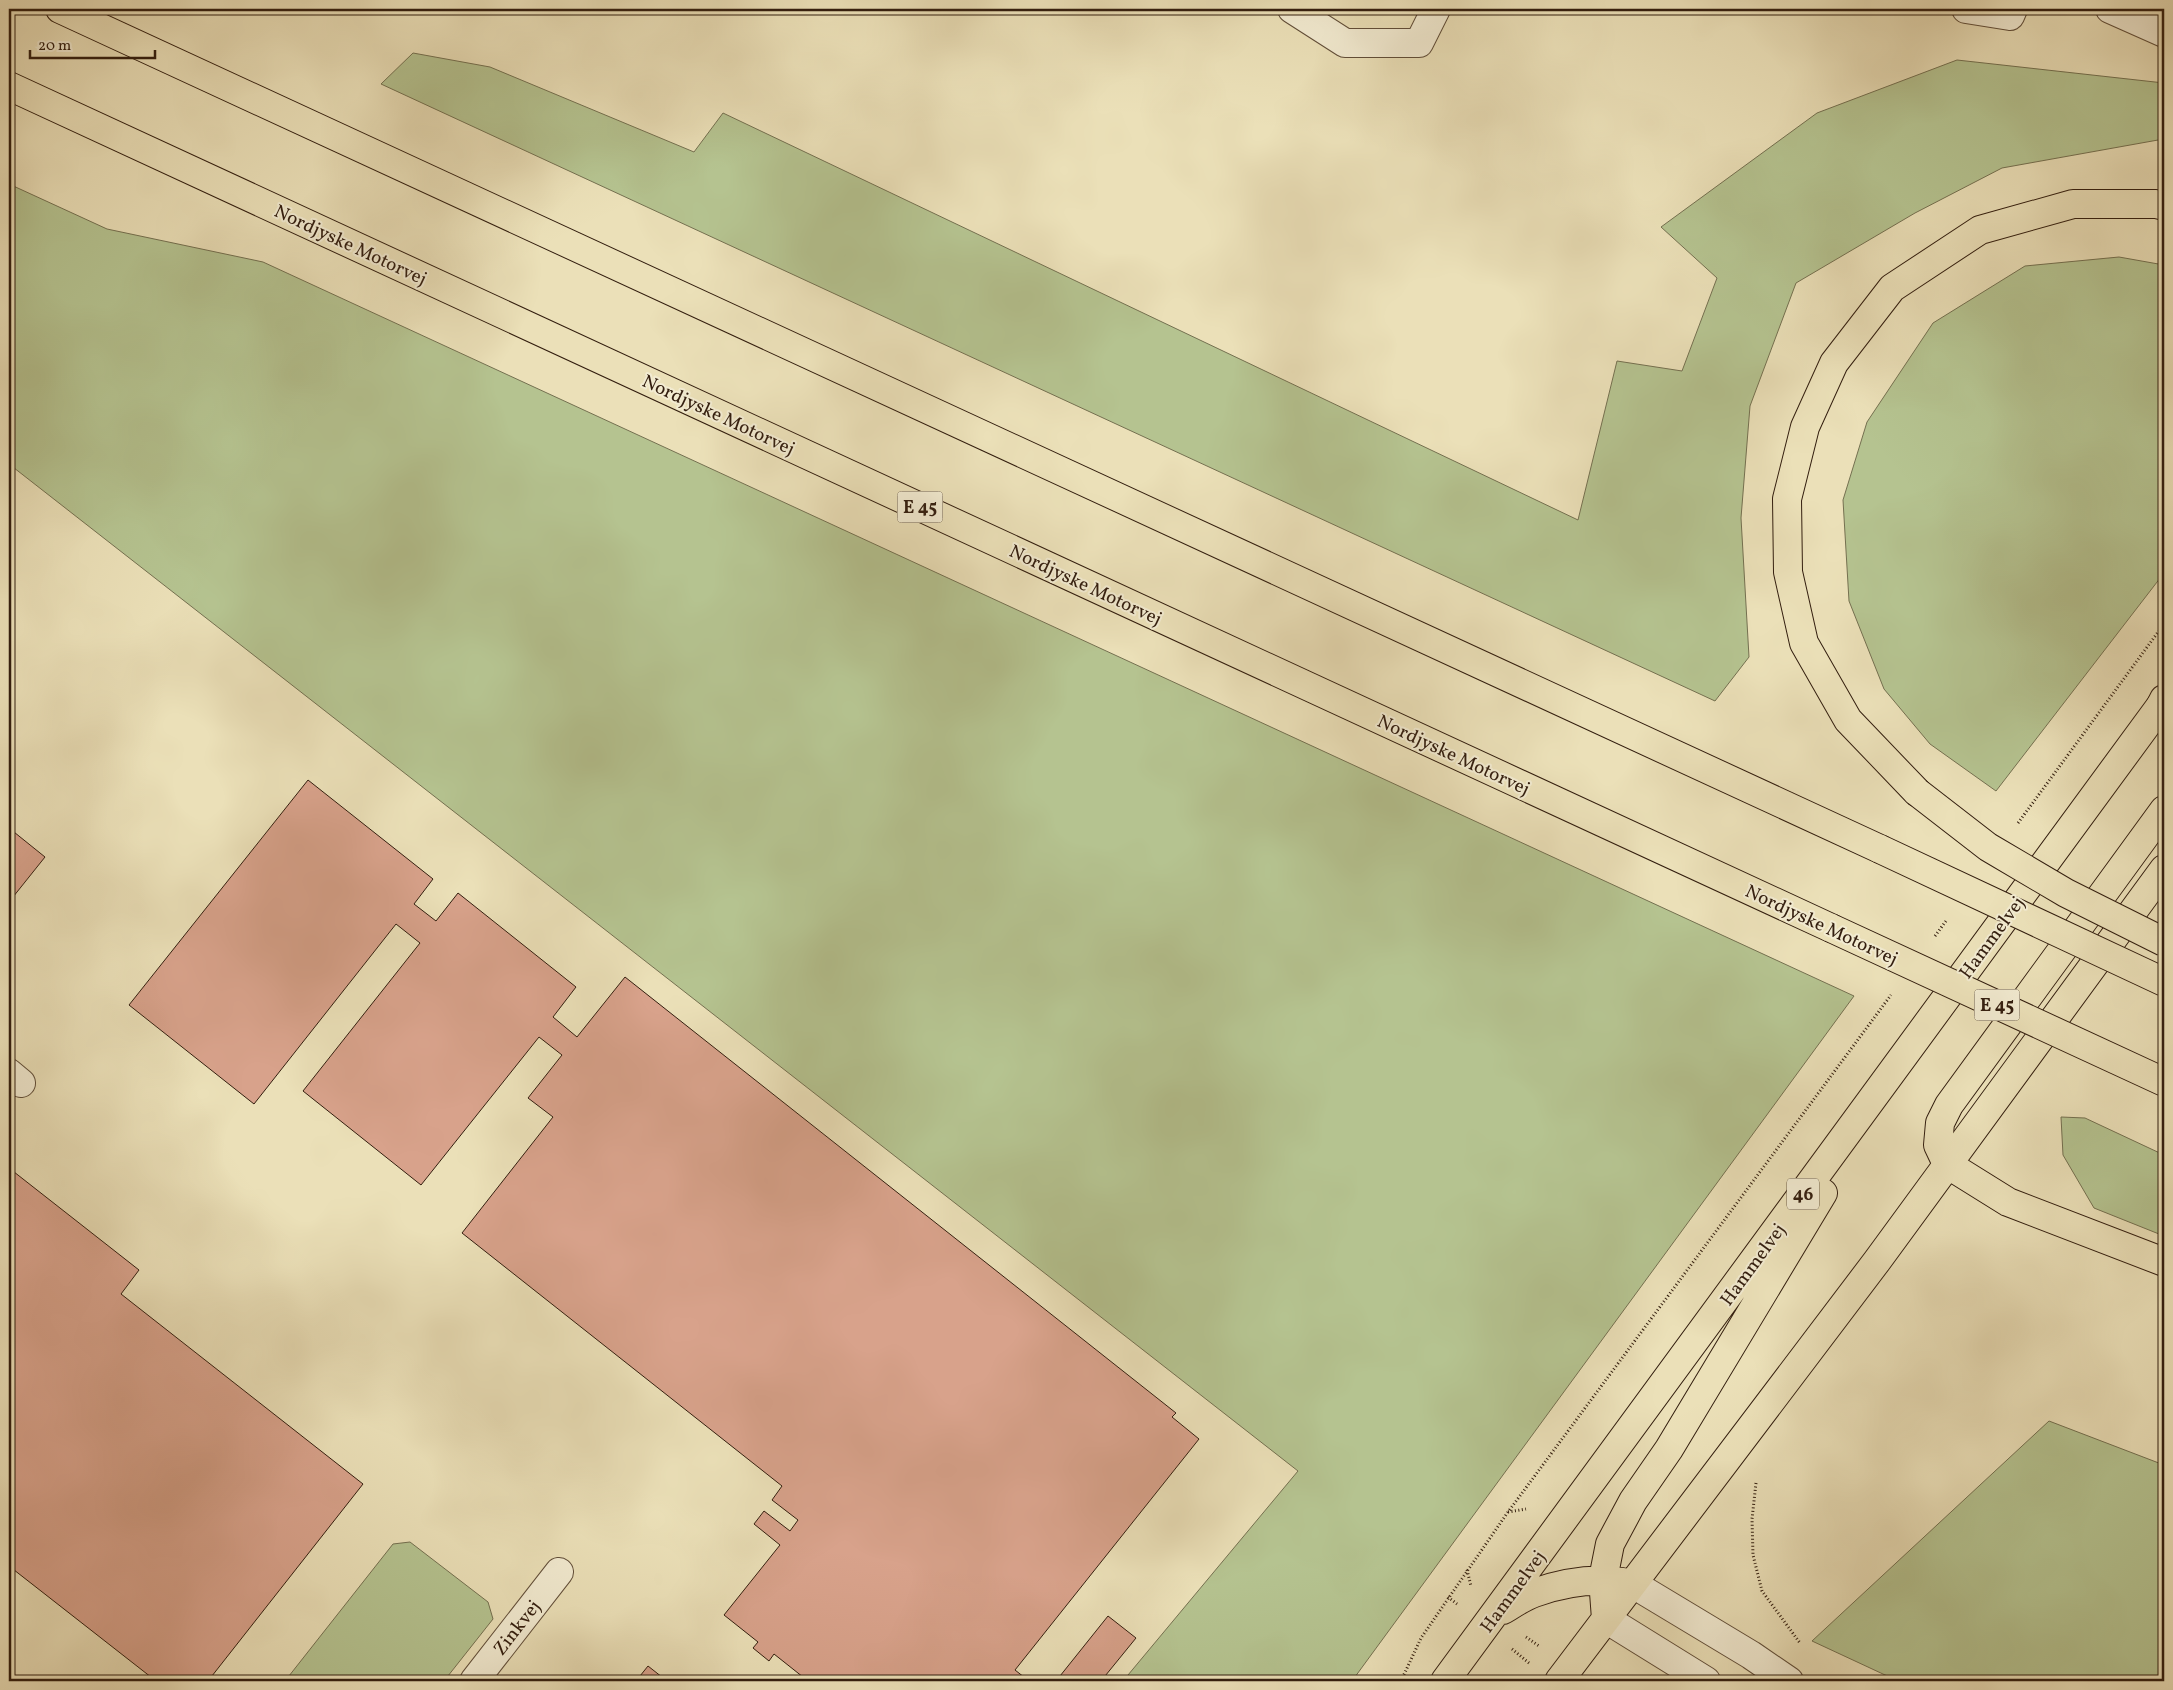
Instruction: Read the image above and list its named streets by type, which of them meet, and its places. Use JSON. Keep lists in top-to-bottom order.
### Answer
{
  "streets": {
    "main road": [
      "Nordjyske Motorvej",
      "E 45",
      "Hammelvej",
      "46"
    ],
    "street": ["Zinkvej"]
  },
  "scale_bar": "20 m"
}
